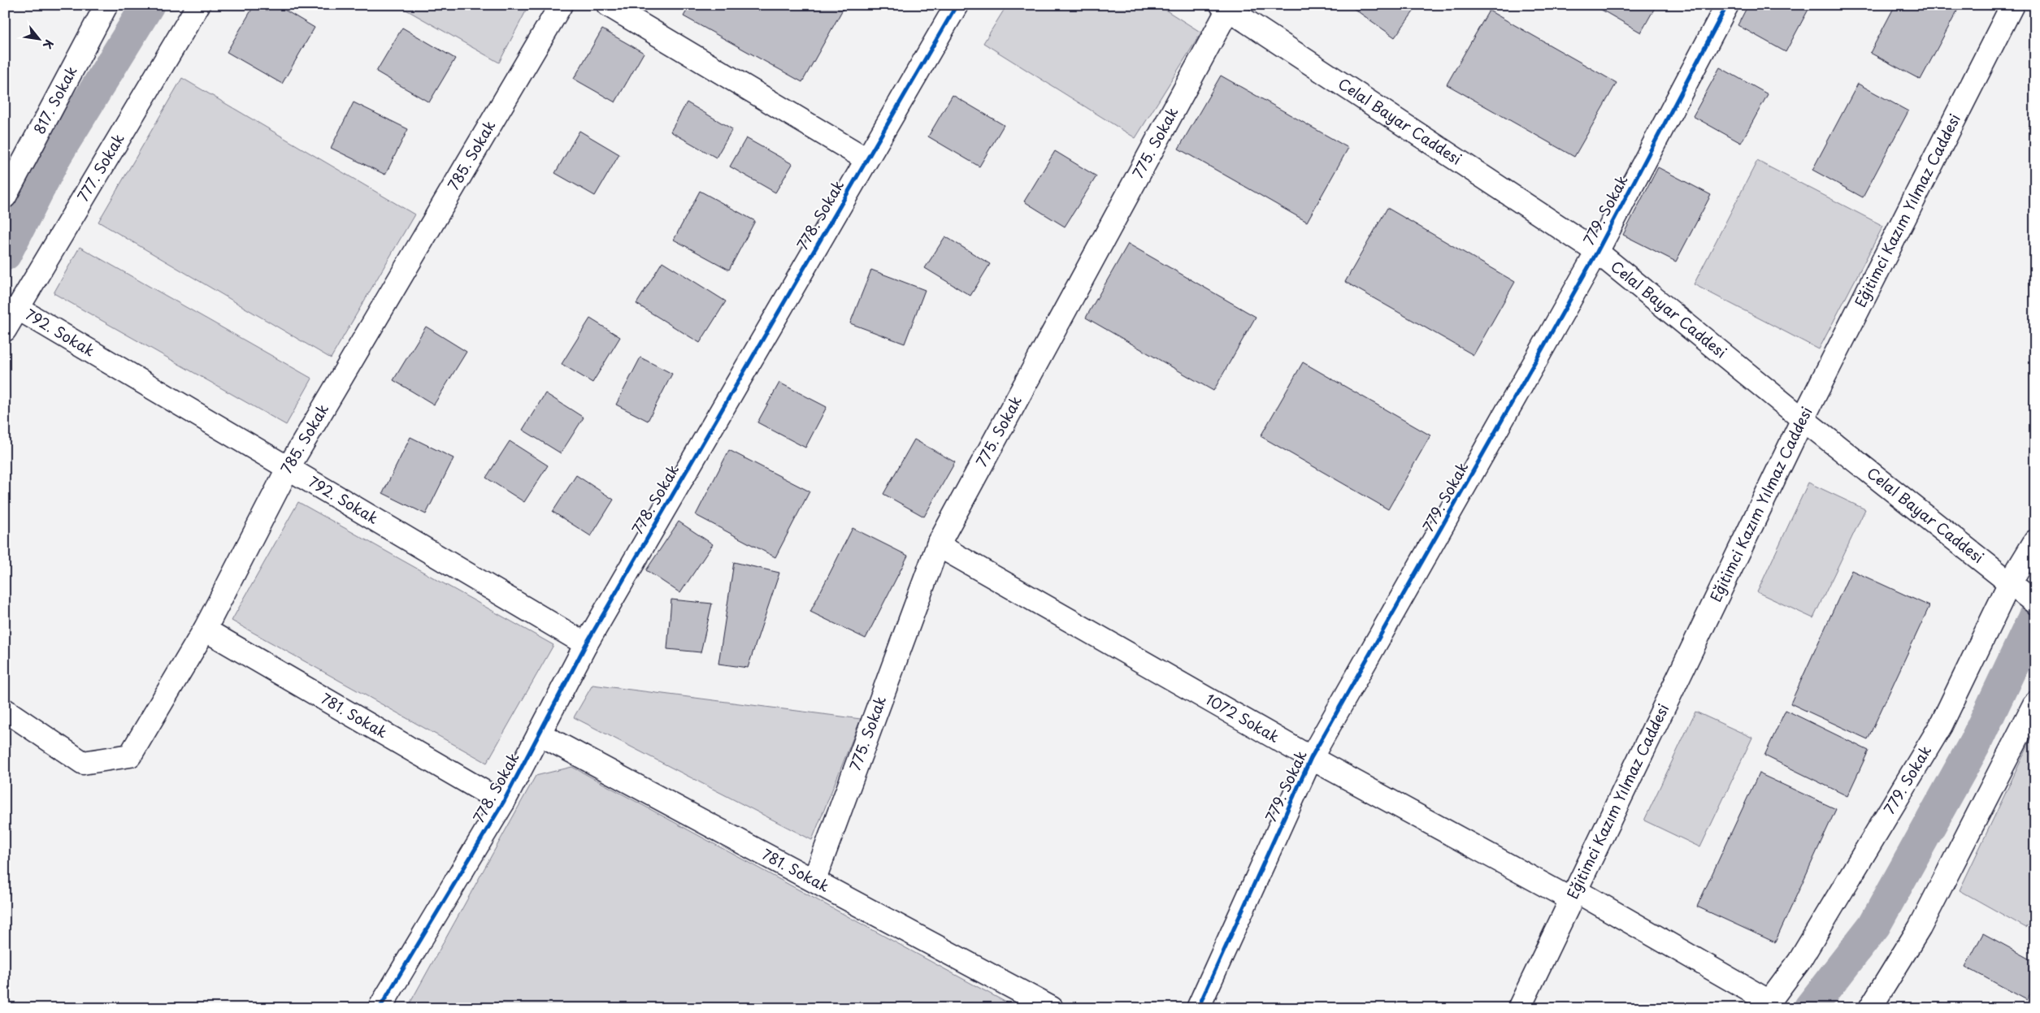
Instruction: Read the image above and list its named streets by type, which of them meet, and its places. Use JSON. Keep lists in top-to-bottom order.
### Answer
{
  "streets": {
    "street": [
      "817. Sokak",
      "Celal Bayar Caddesi",
      "775. Sokak",
      "785. Sokak",
      "777. Sokak",
      "779. Sokak",
      "Eğitimci Kazım Yılmaz Caddesi",
      "778. Sokak",
      "792. Sokak",
      "781. Sokak",
      "1072 Sokak"
    ]
  },
  "crossings": [
    ["Celal Bayar Caddesi", "775. Sokak"],
    ["Celal Bayar Caddesi", "779. Sokak"],
    ["Celal Bayar Caddesi", "Eğitimci Kazım Yılmaz Caddesi"],
    ["775. Sokak", "781. Sokak"],
    ["775. Sokak", "1072 Sokak"],
    ["785. Sokak", "792. Sokak"],
    ["785. Sokak", "781. Sokak"],
    ["777. Sokak", "792. Sokak"],
    ["779. Sokak", "1072 Sokak"],
    ["Eğitimci Kazım Yılmaz Caddesi", "1072 Sokak"],
    ["778. Sokak", "792. Sokak"],
    ["778. Sokak", "781. Sokak"]
  ],
  "north": "bottom right"
}
